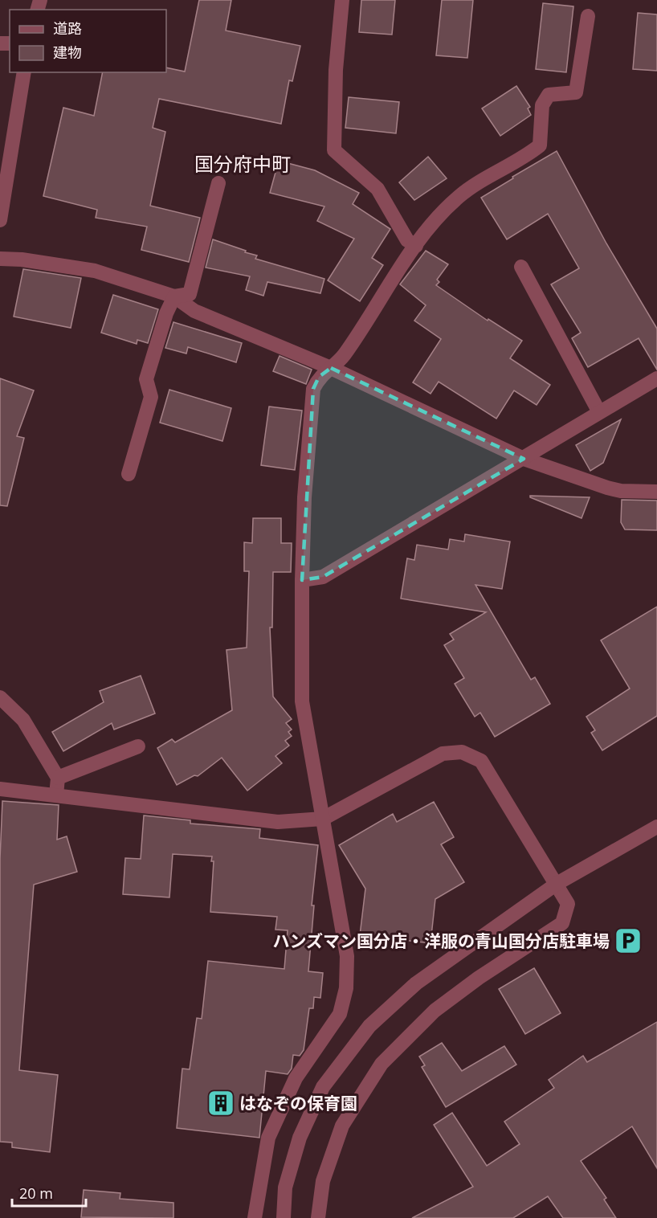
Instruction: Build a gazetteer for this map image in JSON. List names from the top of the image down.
{
  "districts": ["国分府中町"],
  "places": {
    "parking": ["ハンズマン国分店・洋服の青山国分店駐車場"],
    "building": ["はなぞの保育園"]
  },
  "legend": ["道路", "建物"],
  "scale_bar": "20 m"
}
